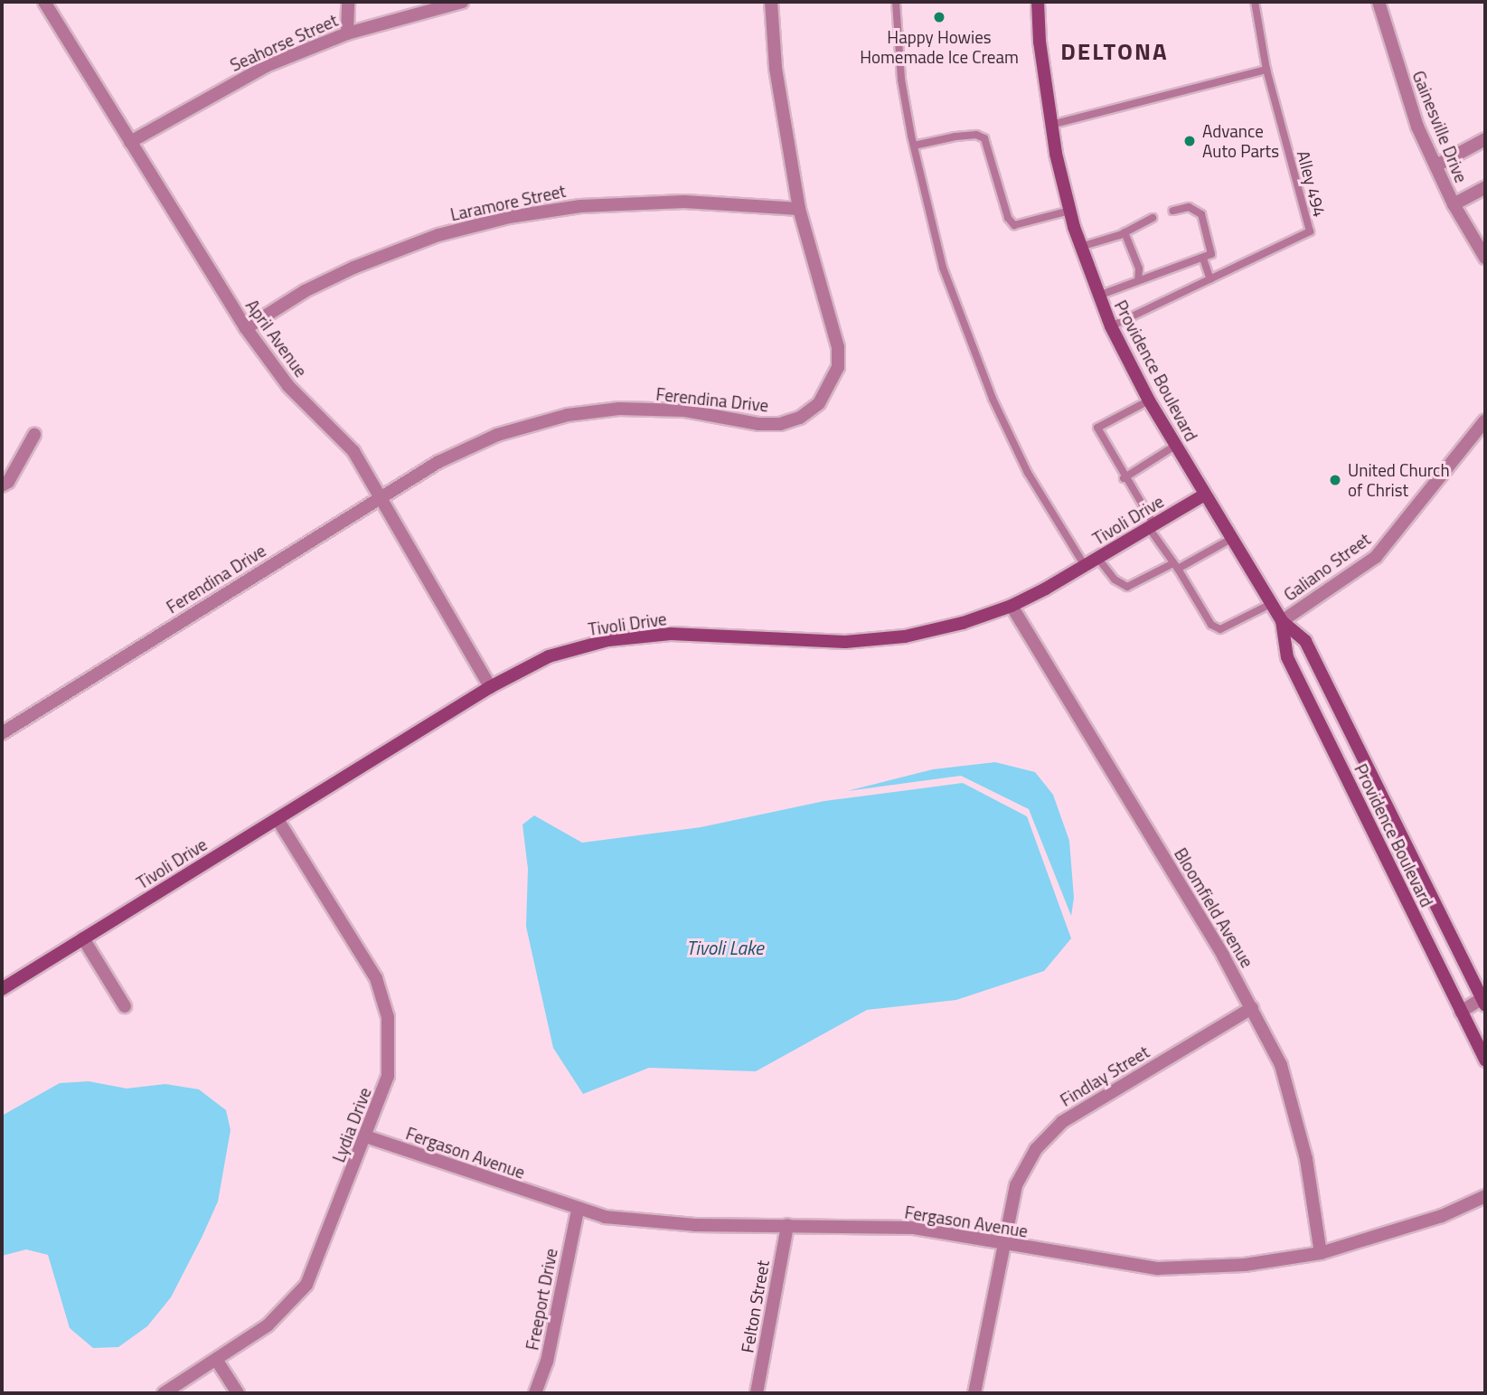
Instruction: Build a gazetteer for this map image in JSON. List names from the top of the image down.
{
  "streets": {
    "main road": ["Providence Boulevard", "Tivoli Drive"],
    "street": [
      "Seahorse Street",
      "Gainesville Drive",
      "Laramore Street",
      "April Avenue",
      "Ferendina Drive",
      "Galiano Street",
      "Bloomfield Avenue",
      "Findlay Street",
      "Lydia Drive",
      "Fergason Avenue",
      "Freeport Drive",
      "Felton Street"
    ],
    "lane": ["Alley 494"]
  },
  "crossings": [
    ["Seahorse Street", "April Avenue"],
    ["Alley 494", "Providence Boulevard"],
    ["Laramore Street", "April Avenue"],
    ["Laramore Street", "Ferendina Drive"],
    ["April Avenue", "Ferendina Drive"],
    ["April Avenue", "Tivoli Drive"],
    ["Providence Boulevard", "Tivoli Drive"],
    ["Providence Boulevard", "Galiano Street"],
    ["Tivoli Drive", "Bloomfield Avenue"],
    ["Tivoli Drive", "Lydia Drive"],
    ["Bloomfield Avenue", "Findlay Street"],
    ["Bloomfield Avenue", "Fergason Avenue"],
    ["Findlay Street", "Fergason Avenue"],
    ["Lydia Drive", "Fergason Avenue"],
    ["Fergason Avenue", "Freeport Drive"],
    ["Fergason Avenue", "Felton Street"]
  ],
  "districts": ["DELTONA"],
  "water": ["Tivoli Lake"],
  "places": ["Happy Howies Homemade Ice Cream", "Advance Auto Parts", "United Church of Christ"]
}
